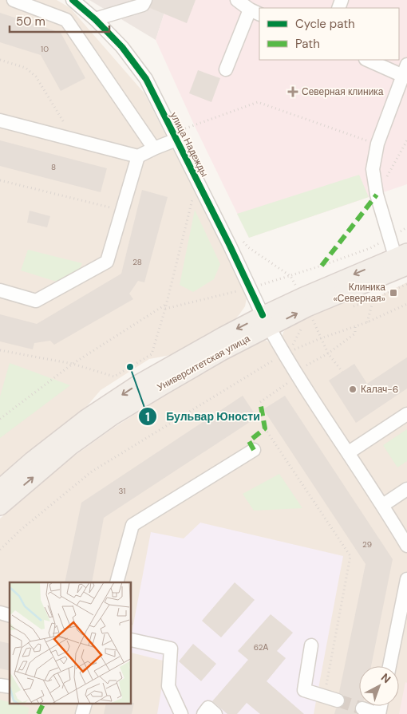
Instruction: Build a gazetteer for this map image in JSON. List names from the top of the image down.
{
  "streets": {
    "main road": ["Университетская улица"],
    "street": ["улица Надежды"]
  },
  "crossings": [
    ["улица Надежды", "Университетская улица"]
  ],
  "places": {
    "health": ["Северная клиника"],
    "transit": ["Клиника «Северная»"],
    "other": ["Бульвар Юности", "Калач-6"]
  },
  "house_numbers": [
    "10",
    "8",
    "28",
    "31",
    "29",
    "62А"
  ],
  "legend": ["Cycle path", "Path"],
  "scale_bar": "50 m",
  "north": "top right"
}
